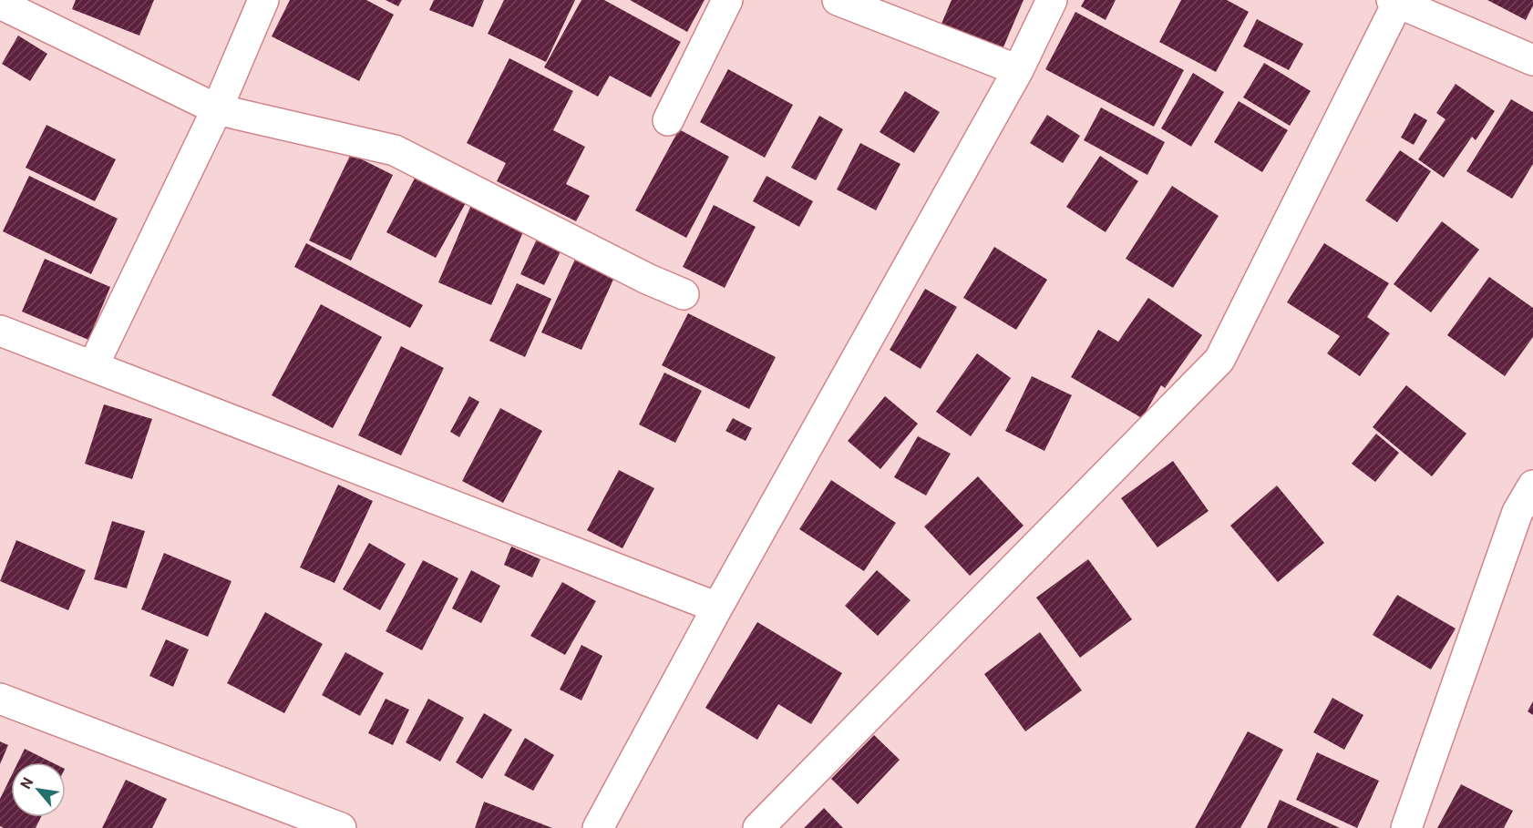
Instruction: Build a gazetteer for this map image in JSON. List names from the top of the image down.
{
  "north": "top left"
}
